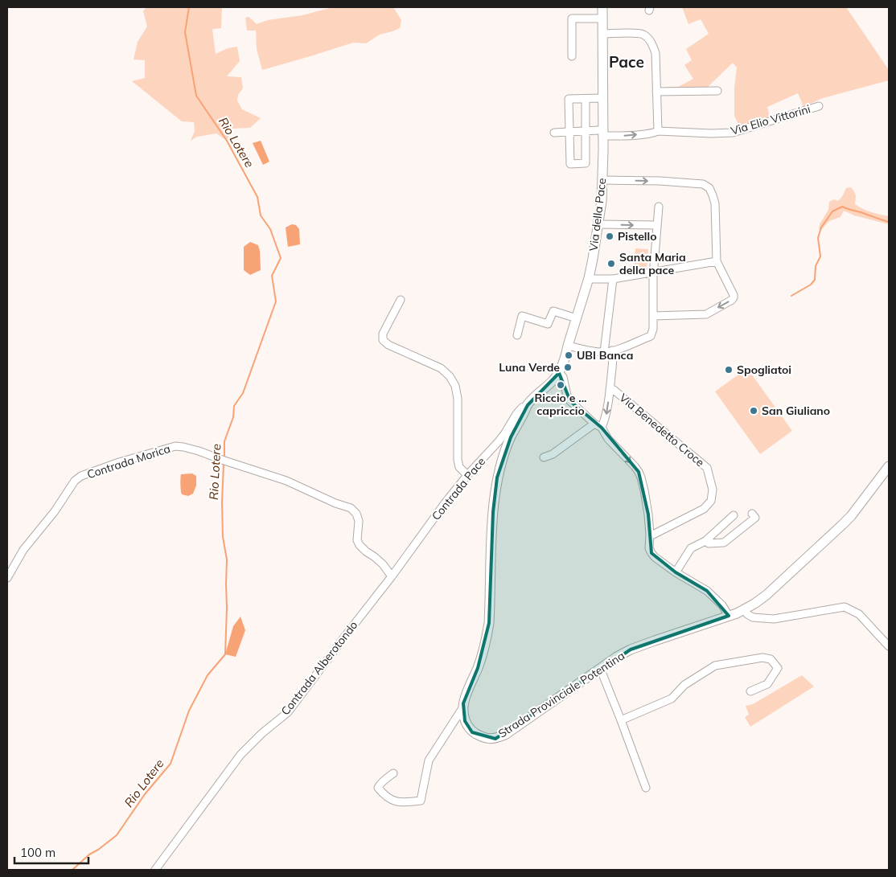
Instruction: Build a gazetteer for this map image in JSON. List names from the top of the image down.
{
  "streets": {
    "main road": ["Via della Pace", "Strada Provinciale Potentina"],
    "street": [
      "Via Elio Vittorini",
      "Via Benedetto Croce",
      "Contrada Morica",
      "Contrada Pace",
      "Contrada Alberotondo"
    ]
  },
  "crossings": [
    ["Via Elio Vittorini", "Via della Pace"],
    ["Via della Pace", "Contrada Pace"],
    ["Contrada Morica", "Contrada Pace"],
    ["Contrada Morica", "Contrada Alberotondo"],
    ["Contrada Pace", "Contrada Alberotondo"]
  ],
  "districts": ["Pace"],
  "water": ["Rio Lotere"],
  "places": [
    "Pistello",
    "Santa Maria della pace",
    "UBI Banca",
    "Luna Verde",
    "Spogliatoi",
    "Riccio e ... capriccio",
    "San Giuliano"
  ],
  "scale_bar": "100 m"
}
